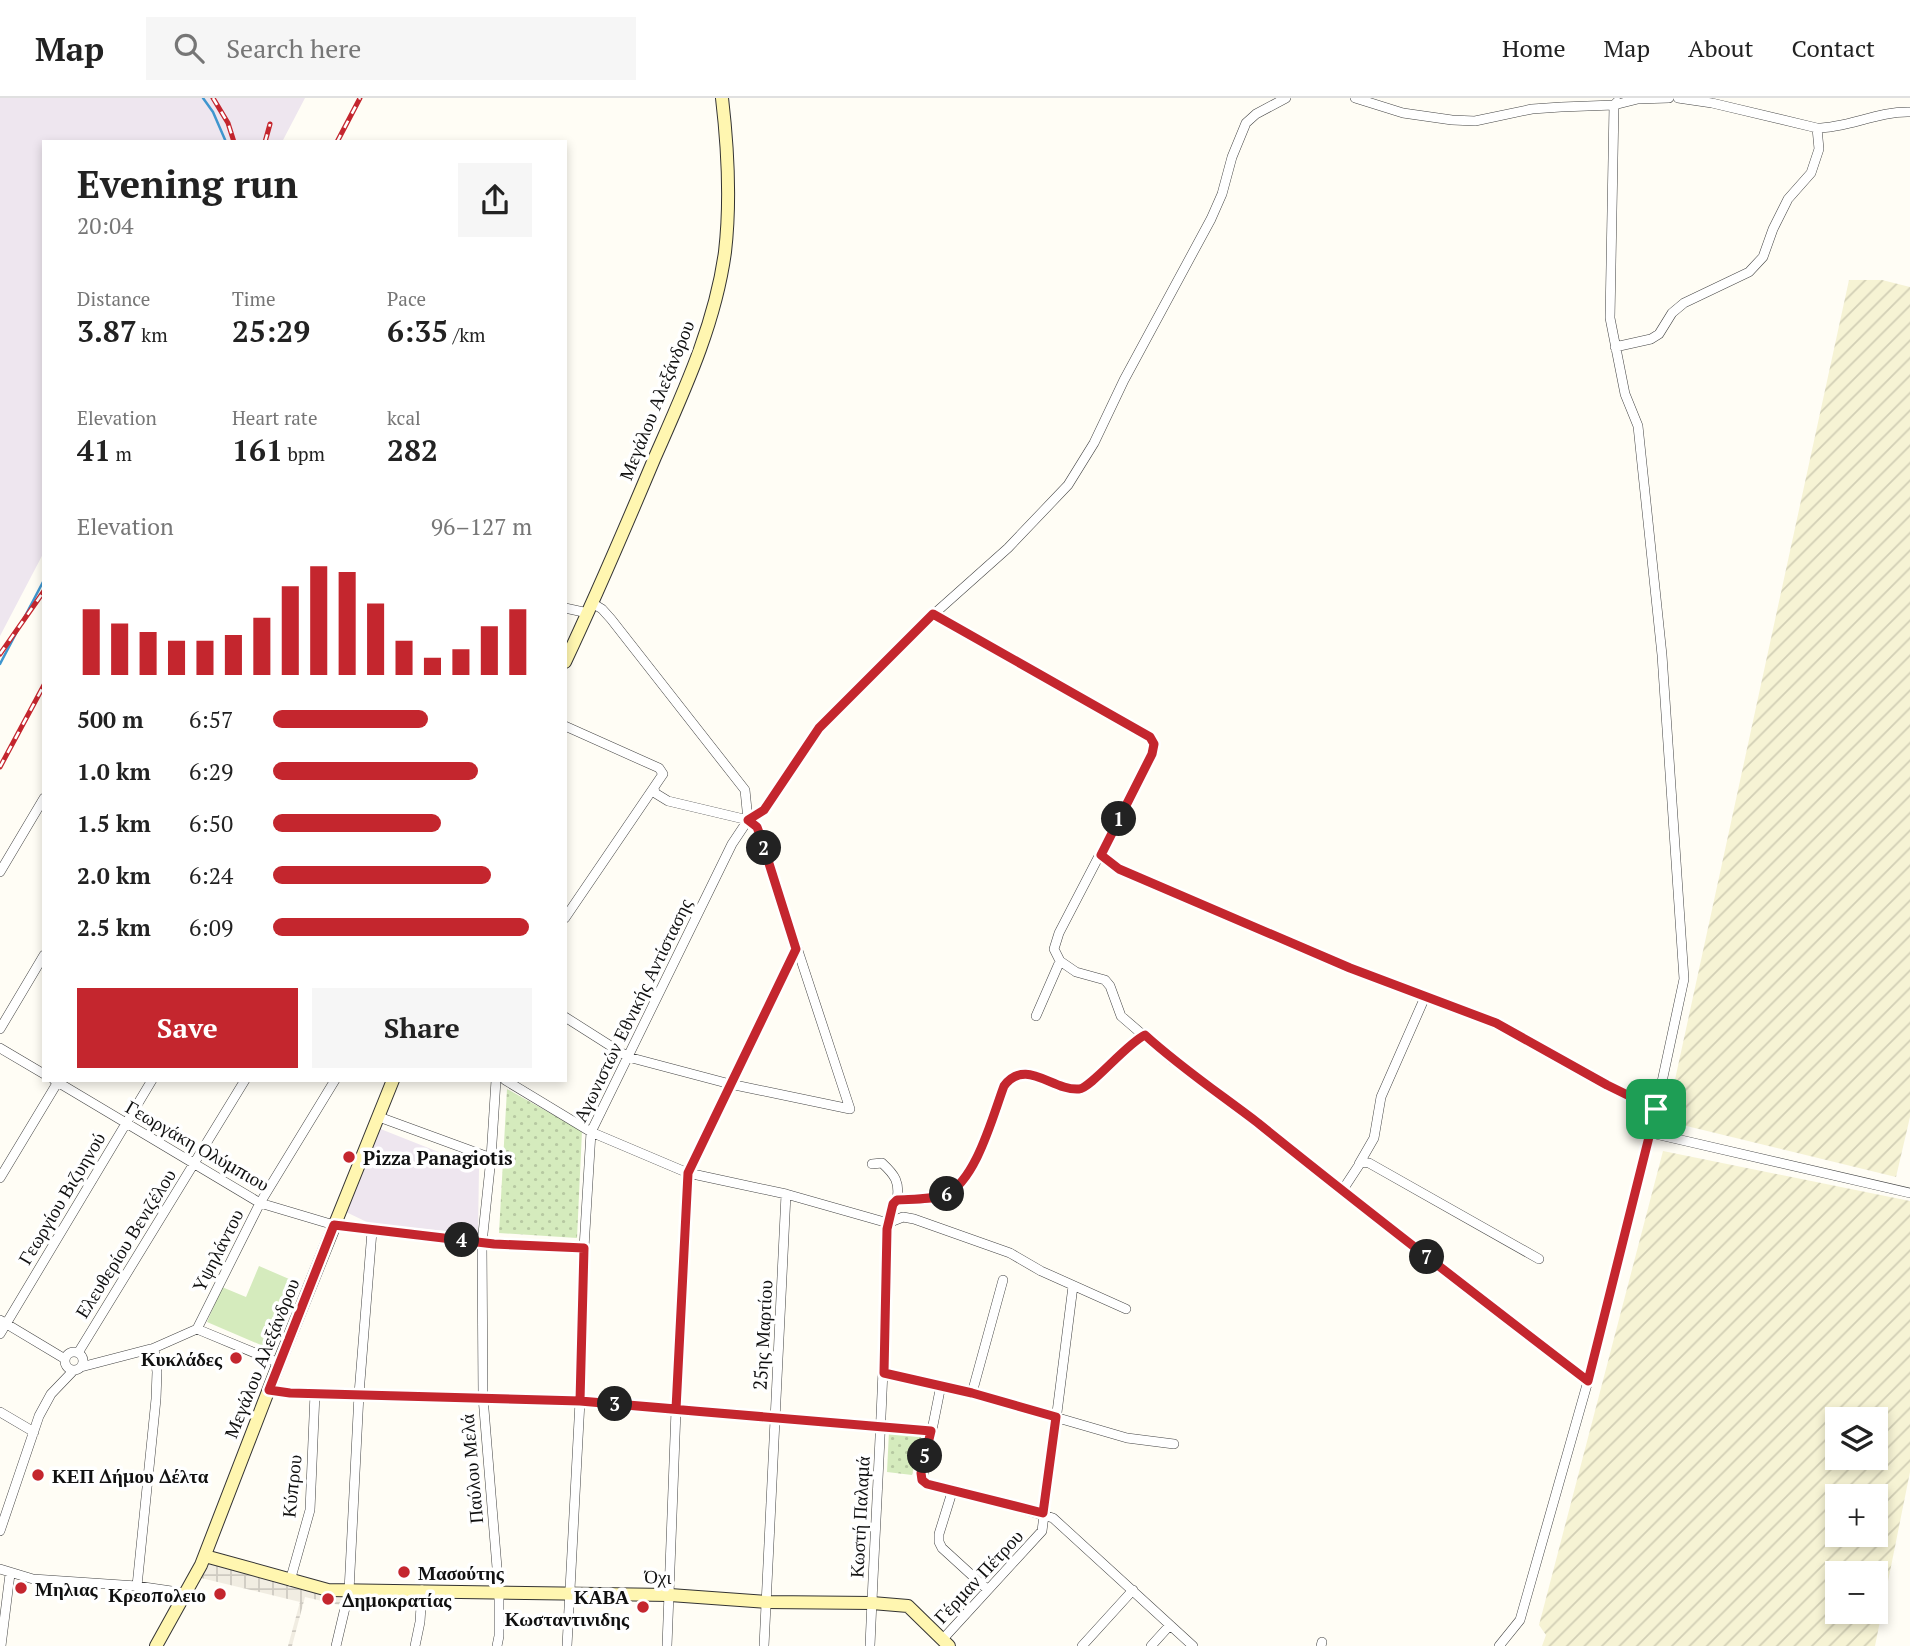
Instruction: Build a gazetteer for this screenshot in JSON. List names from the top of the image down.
{
  "streets": {
    "street": [
      "Μεγάλου Αλεξάνδρου",
      "Αγωνιστών Εθνικής Αντίστασης",
      "Γεωργάκη Ολύμπιου",
      "Γεωργίου Βιζυηνού",
      "Ελευθερίου Βενιζέλου",
      "Υψηλάντου",
      "25ης Μαρτίου",
      "Παύλου Μελά",
      "Κύπρου",
      "Κωστή Παλαμά",
      "Όχι",
      "Γέρμαν Πέτρου"
    ]
  },
  "crossings": [
    ["Μεγάλου Αλεξάνδρου", "Γεωργάκη Ολύμπιου"],
    ["Αγωνιστών Εθνικής Αντίστασης", "Γεωργάκη Ολύμπιου"],
    ["Αγωνιστών Εθνικής Αντίστασης", "Όχι"],
    ["Γεωργάκη Ολύμπιου", "Γεωργίου Βιζυηνού"],
    ["Γεωργάκη Ολύμπιου", "Ελευθερίου Βενιζέλου"],
    ["Γεωργάκη Ολύμπιου", "Υψηλάντου"],
    ["Γεωργάκη Ολύμπιου", "Παύλου Μελά"],
    ["25ης Μαρτίου", "Όχι"],
    ["Παύλου Μελά", "Όχι"],
    ["Κωστή Παλαμά", "Όχι"],
    ["Όχι", "Γέρμαν Πέτρου"]
  ],
  "places": [
    "Pizza Panagiotis",
    "Κυκλάδες",
    "ΚΕΠ Δήμου Δέλτα",
    "Μασούτης",
    "Μηλιας",
    "Κρεοπολειο",
    "Δημοκρατίας",
    "ΚΑΒΑ Κωσταντινιδης"
  ],
  "page": {
    "header": "Map",
    "search": "Search here",
    "nav": [
      "Home",
      "Map",
      "About",
      "Contact"
    ],
    "heading": ["Evening run", "20:04"],
    "stats": [
      ["Distance", "3.87 km"],
      ["Time", "25:29"],
      ["Pace", "6:35 /km"],
      ["Elevation", "41 m"],
      ["Heart rate", "161 bpm"],
      ["kcal", "282"]
    ],
    "chart": ["Elevation", "96–127 m"],
    "list": [
      {
        "name": "500 m",
        "note": "6:57"
      },
      {
        "name": "1.0 km",
        "note": "6:29"
      },
      {
        "name": "1.5 km",
        "note": "6:50"
      },
      {
        "name": "2.0 km",
        "note": "6:24"
      },
      {
        "name": "2.5 km",
        "note": "6:09"
      }
    ],
    "pins": [
      "1",
      "2",
      "6",
      "4",
      "7",
      "3",
      "5"
    ],
    "buttons": ["Save", "Share"],
    "map_buttons": ["+", "−"]
  }
}
